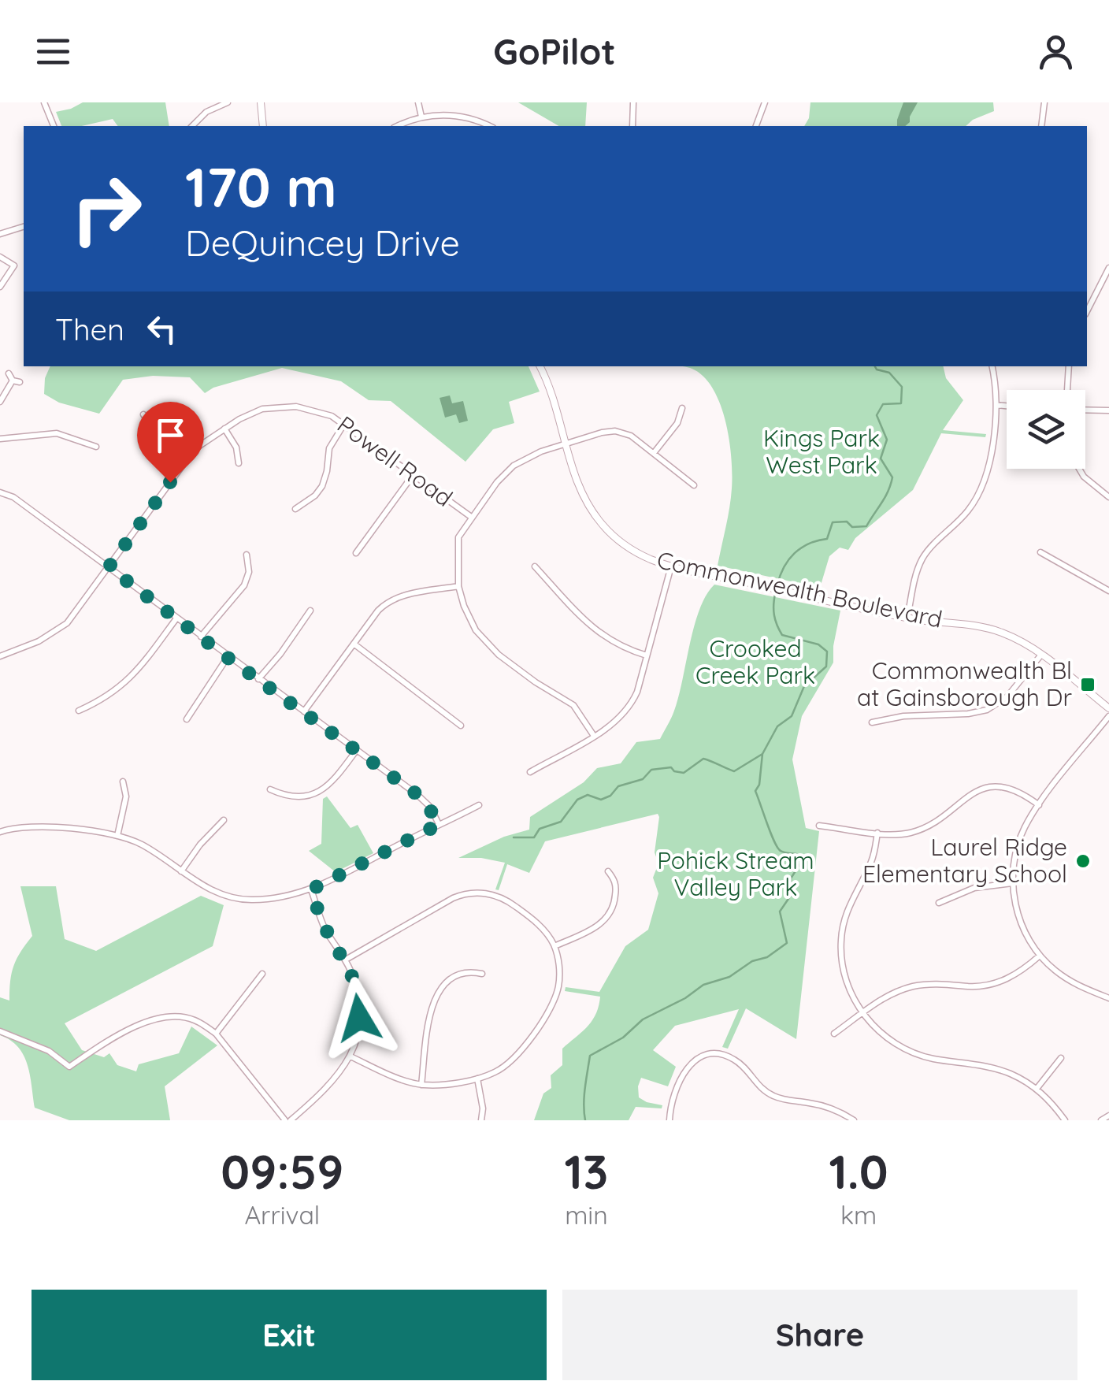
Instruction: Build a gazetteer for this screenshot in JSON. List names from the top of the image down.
{
  "streets": {
    "street": ["Powell Road", "Commonwealth Boulevard"]
  },
  "parks": ["Kings Park West Park", "Crooked Creek Park", "Pohick Stream Valley Park"],
  "places": {
    "transit": ["Commonwealth Bl at Gainsborough Dr"],
    "other": ["Laurel Ridge Elementary School"]
  },
  "page": {
    "header": "GoPilot",
    "turn": ["170 m", "DeQuincey Drive"],
    "then": "Then",
    "eta": [
      "09:59",
      "Arrival",
      "13",
      "min",
      "1.0",
      "km"
    ],
    "buttons": ["Exit", "Share"]
  }
}
